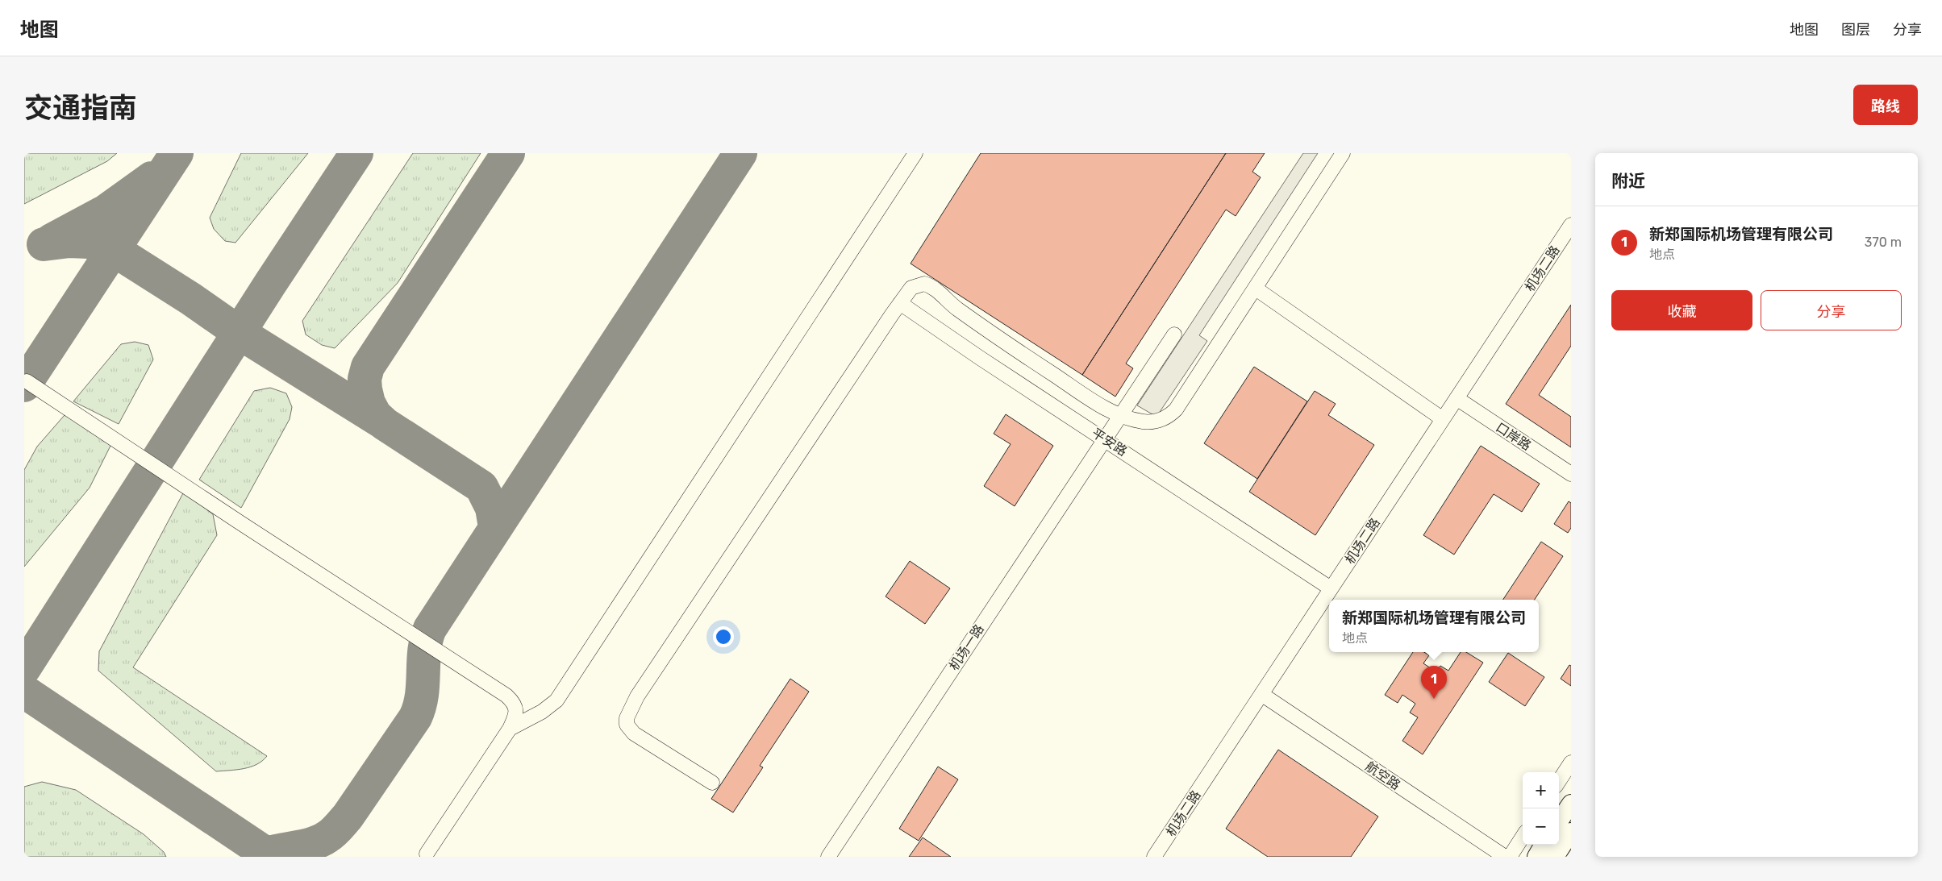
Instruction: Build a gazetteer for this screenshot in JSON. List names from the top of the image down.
{
  "streets": {
    "street": [
      "机场二路",
      "口岸路",
      "平安路",
      "机场一路",
      "航空路"
    ]
  },
  "crossings": [
    ["机场二路", "口岸路"],
    ["机场二路", "平安路"],
    ["机场二路", "航空路"],
    ["平安路", "机场一路"]
  ],
  "page": {
    "header": "地图",
    "nav": ["地图", "图层", "分享"],
    "title": "交通指南",
    "buttons": [
      "路线",
      ["收藏", "分享"]
    ],
    "heading": "附近",
    "list": [
      {
        "mark": "1",
        "name": "新郑国际机场管理有限公司",
        "note": "地点",
        "value": "370 m"
      }
    ],
    "popup": ["新郑国际机场管理有限公司", "地点"],
    "pins": "1",
    "map_buttons": ["+", "−"]
  }
}
